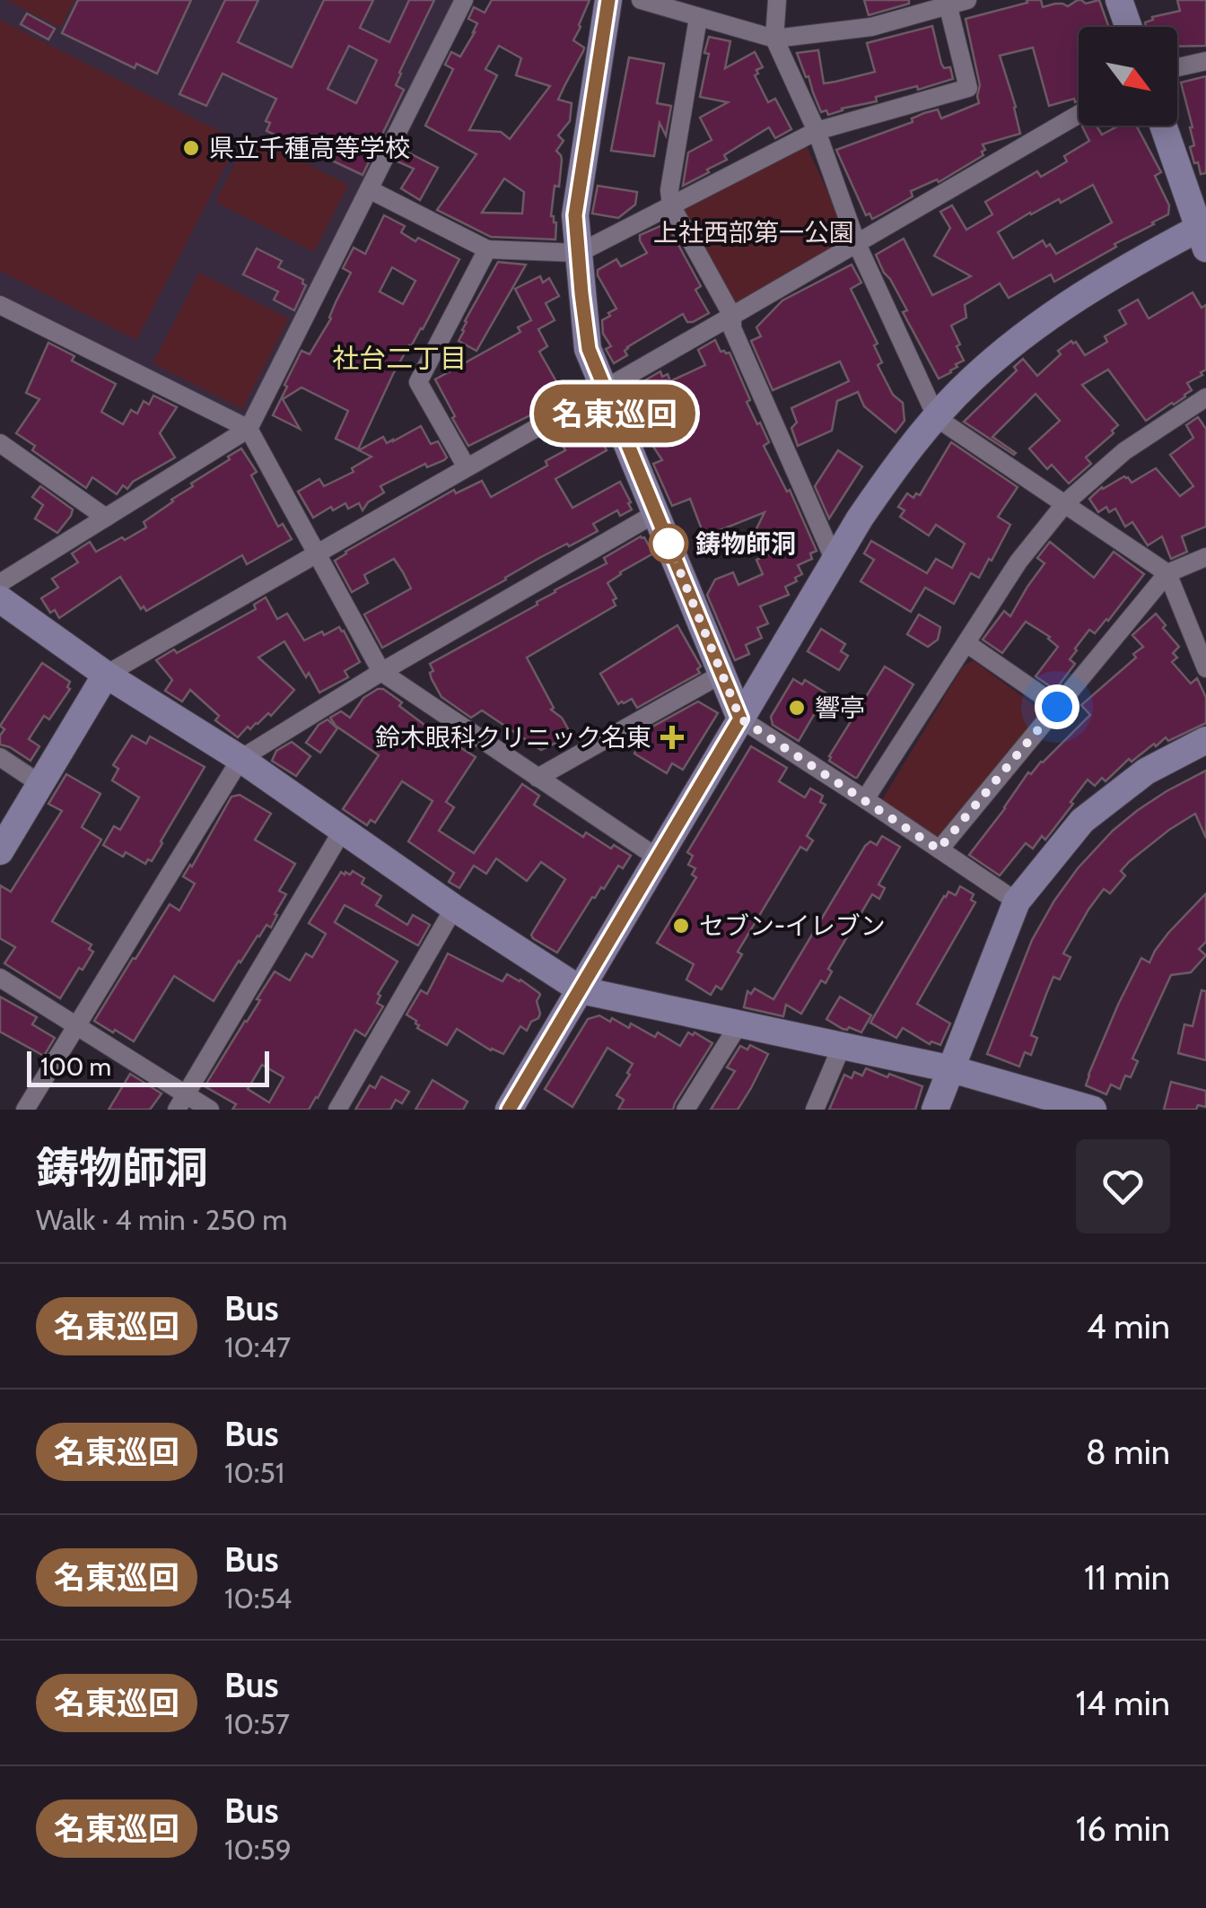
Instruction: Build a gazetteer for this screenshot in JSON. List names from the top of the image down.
{
  "districts": ["社台二丁目"],
  "parks": ["上社西部第一公園"],
  "places": {
    "other": [
      "県立千種高等学校",
      "鋳物師洞",
      "響亭",
      "セブン-イレブン"
    ],
    "health": ["鈴木眼科クリニック名東"]
  },
  "lines": ["bus line 名東巡回"],
  "scale_bar": "100 m",
  "north": "bottom right",
  "page": {
    "on_map": "名東巡回",
    "scale": "100 m",
    "heading": ["鋳物師洞", "Walk · 4 min · 250 m"],
    "list": [
      {
        "mark": "名東巡回",
        "name": "Bus",
        "note": "10:47",
        "value": "4 min"
      },
      {
        "mark": "名東巡回",
        "name": "Bus",
        "note": "10:51",
        "value": "8 min"
      },
      {
        "mark": "名東巡回",
        "name": "Bus",
        "note": "10:54",
        "value": "11 min"
      },
      {
        "mark": "名東巡回",
        "name": "Bus",
        "note": "10:57",
        "value": "14 min"
      },
      {
        "mark": "名東巡回",
        "name": "Bus",
        "note": "10:59",
        "value": "16 min"
      }
    ]
  }
}
